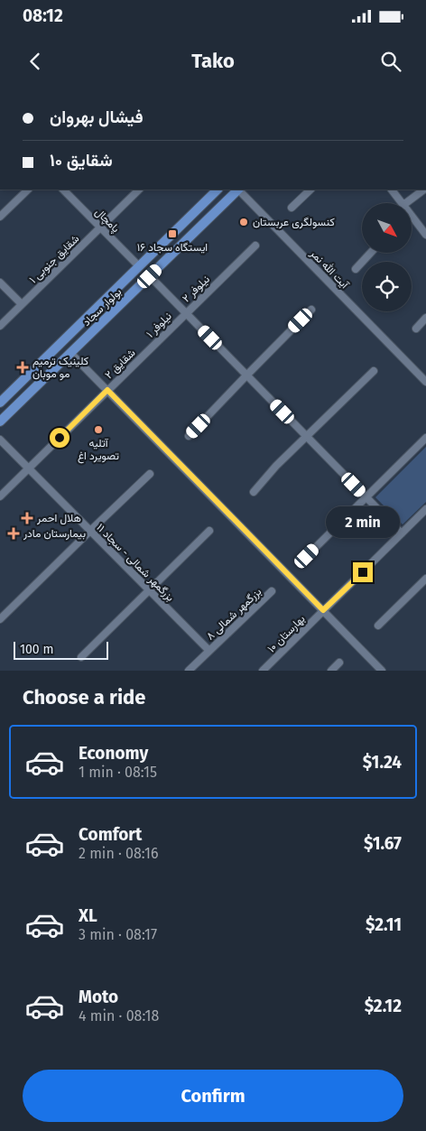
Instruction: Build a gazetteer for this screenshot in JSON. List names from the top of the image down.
{
  "streets": {
    "main road": ["بولوار سجاد"],
    "street": [
      "پامچال",
      "شقایق جنوبی ۱",
      "آیت الله نمر",
      "نیلوفر ۲",
      "نیلوفر ۱",
      "شقایق ۲",
      "بزرگمهر شمالی - سجاد ۱۱",
      "بزرگمهر شمالی ۸",
      "بهارستان ۱۰"
    ]
  },
  "crossings": [
    ["پامچال", "شقایق جنوبی ۱"],
    ["پامچال", "بولوار سجاد"],
    ["نیلوفر ۲", "نیلوفر ۱"],
    ["نیلوفر ۱", "شقایق ۲"],
    ["شقایق ۲", "بزرگمهر شمالی - سجاد ۱۱"],
    ["بزرگمهر شمالی - سجاد ۱۱", "بزرگمهر شمالی ۸"]
  ],
  "places": {
    "other": ["کنسولگری عربستان", "آتلیه تصویرد اغ"],
    "transit": ["ایستگاه سجاد ۱۶"],
    "health": ["کلینیک ترمیم مو موبان", "هلال احمر", "بیمارستان مادر"]
  },
  "scale_bar": "100 m",
  "north": "bottom right",
  "page": {
    "status": "08:12",
    "header": "Tako",
    "banner": ["فیشال بهروان", "شقایق ۱۰"],
    "bubble": "2 min",
    "scale": "100 m",
    "heading": "Choose a ride",
    "list": [
      {
        "name": "Economy",
        "note": "1 min · 08:15",
        "value": "$1.24"
      },
      {
        "name": "Comfort",
        "note": "2 min · 08:16",
        "value": "$1.67"
      },
      {
        "name": "XL",
        "note": "3 min · 08:17",
        "value": "$2.11"
      },
      {
        "name": "Moto",
        "note": "4 min · 08:18",
        "value": "$2.12"
      }
    ],
    "buttons": "Confirm"
  }
}
